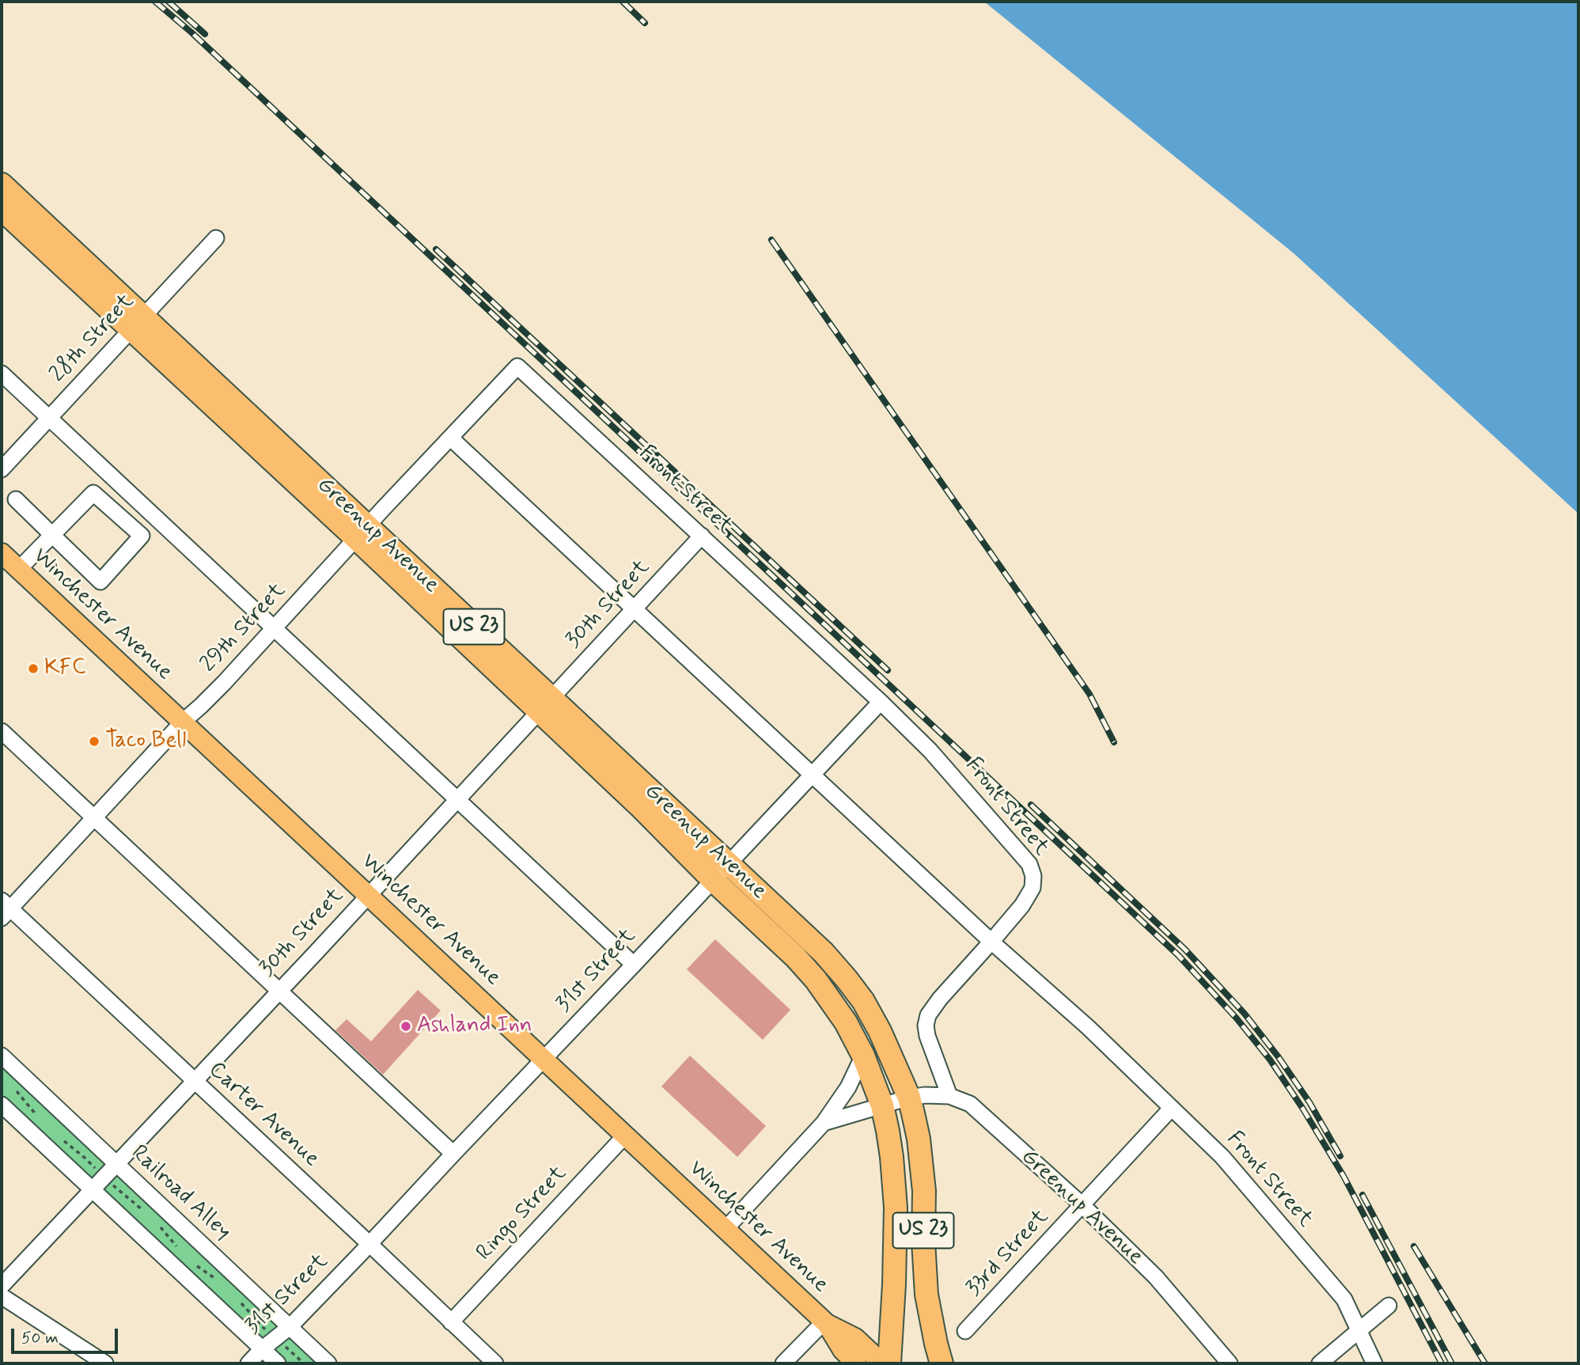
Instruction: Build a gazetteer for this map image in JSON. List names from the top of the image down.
{
  "streets": {
    "highway": ["Greenup Avenue", "US 23"],
    "main road": ["Winchester Avenue"],
    "street": [
      "28th Street",
      "Front Street",
      "30th Street",
      "29th Street",
      "31st Street",
      "Carter Avenue",
      "Railroad Alley",
      "Ringo Street",
      "33rd Street"
    ]
  },
  "crossings": [
    ["28th Street", "Greenup Avenue"],
    ["Front Street", "30th Street"],
    ["Front Street", "29th Street"],
    ["Front Street", "31st Street"],
    ["Front Street", "33rd Street"],
    ["Greenup Avenue", "30th Street"],
    ["Greenup Avenue", "US 23"],
    ["Greenup Avenue", "29th Street"],
    ["Greenup Avenue", "31st Street"],
    ["Greenup Avenue", "33rd Street"],
    ["30th Street", "Winchester Avenue"],
    ["30th Street", "Carter Avenue"],
    ["30th Street", "Railroad Alley"],
    ["Winchester Avenue", "29th Street"],
    ["Winchester Avenue", "31st Street"],
    ["Winchester Avenue", "Ringo Street"],
    ["29th Street", "Carter Avenue"],
    ["31st Street", "Carter Avenue"],
    ["31st Street", "Railroad Alley"],
    ["Carter Avenue", "Ringo Street"]
  ],
  "places": ["KFC", "Taco Bell", "Ashland Inn"],
  "scale_bar": "50 m"
}
